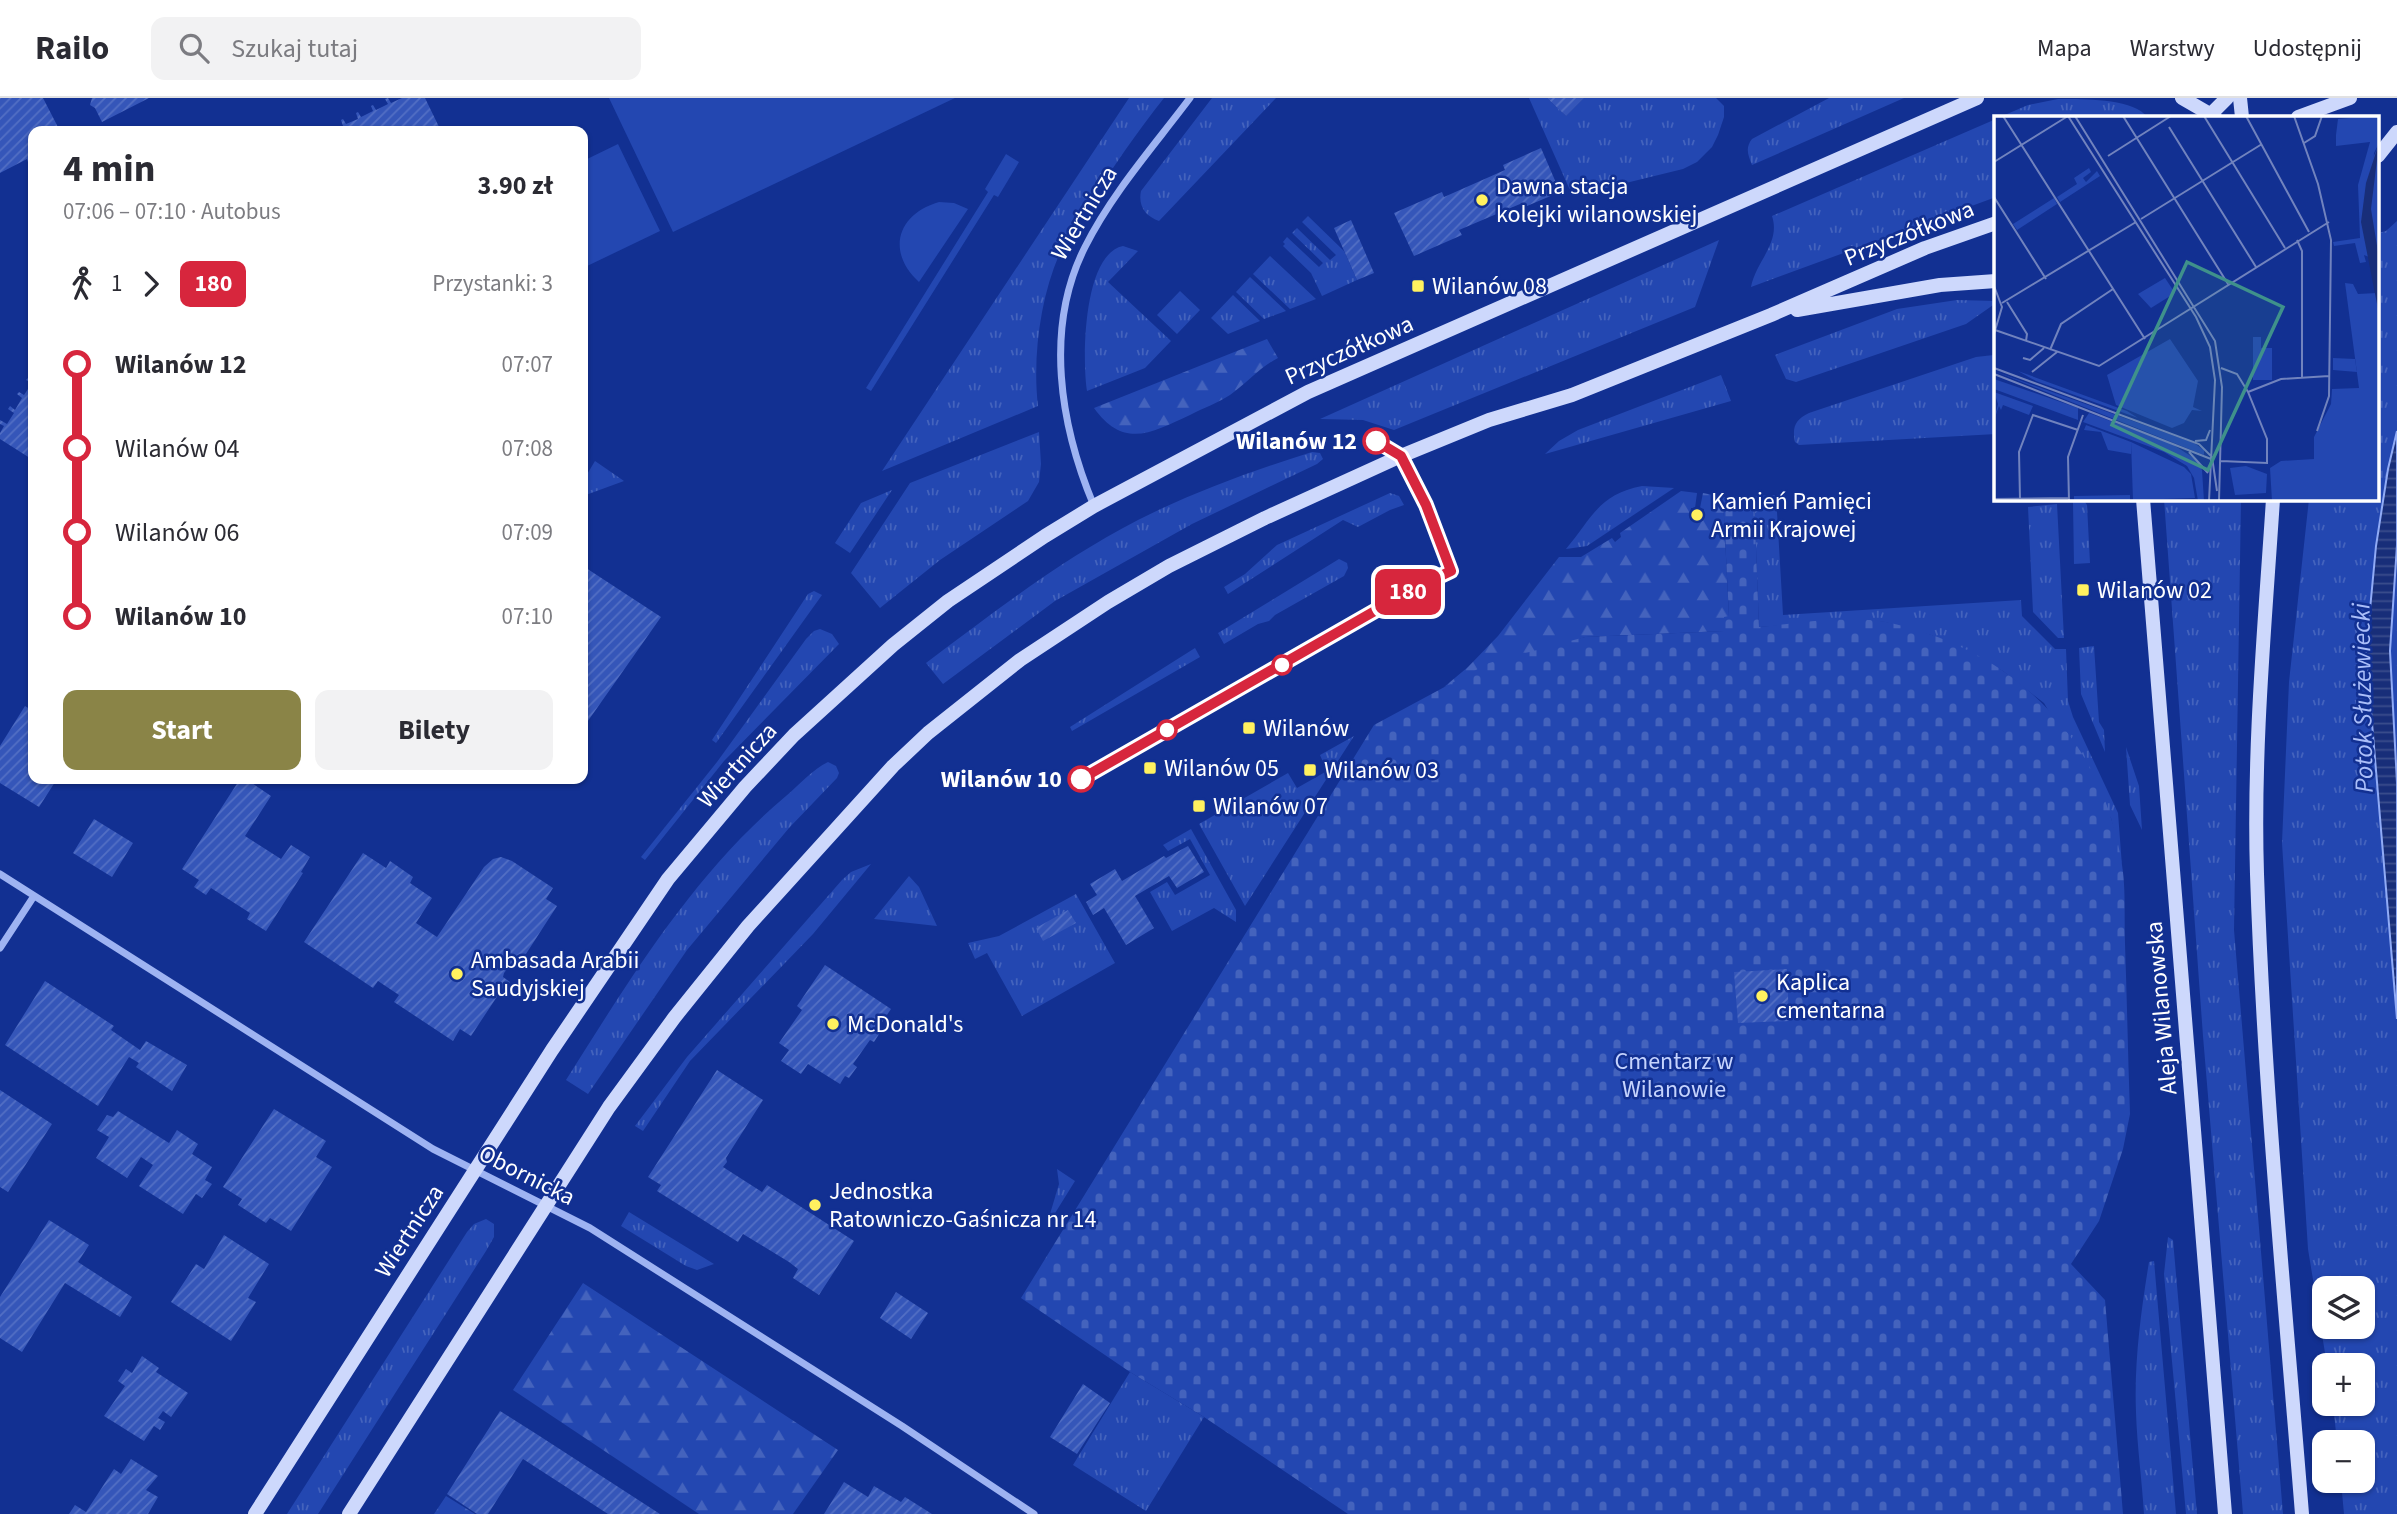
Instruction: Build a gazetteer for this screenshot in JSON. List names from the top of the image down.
{
  "streets": {
    "main road": ["Wiertnicza", "Przyczółkowa", "Aleja Wilanowska"],
    "street": ["Obornicka"]
  },
  "crossings": [
    ["Wiertnicza", "Przyczółkowa"],
    ["Wiertnicza", "Obornicka"],
    ["Przyczółkowa", "Obornicka"]
  ],
  "water": ["Potok Służewiecki"],
  "parks": ["Cmentarz w Wilanowie"],
  "places": {
    "other": [
      "Dawna stacja kolejki wilanowskiej",
      "Wilanów 12",
      "Kamień Pamięci Armii Krajowej",
      "Wilanów 10",
      "Ambasada Arabii Saudyjskiej",
      "Kaplica cmentarna",
      "McDonald's",
      "Jednostka Ratowniczo-Gaśnicza nr 14"
    ],
    "transit": [
      "Wilanów 08",
      "Wilanów 02",
      "Wilanów",
      "Wilanów 05",
      "Wilanów 03",
      "Wilanów 07"
    ]
  },
  "lines": ["bus line 180"],
  "page": {
    "header": "Railo",
    "search": "Szukaj tutaj",
    "nav": ["Mapa", "Warstwy", "Udostępnij"],
    "on_map": "180",
    "heading": ["4 min", "07:06 – 07:10 · Autobus", "3.90 zł"],
    "legs": ["1", "180", "Przystanki: 3"],
    "list": [
      {
        "name": "Wilanów 12",
        "value": "07:07"
      },
      {
        "name": "Wilanów 04",
        "value": "07:08"
      },
      {
        "name": "Wilanów 06",
        "value": "07:09"
      },
      {
        "name": "Wilanów 10",
        "value": "07:10"
      }
    ],
    "buttons": ["Start", "Bilety"],
    "map_buttons": ["+", "−"]
  }
}
